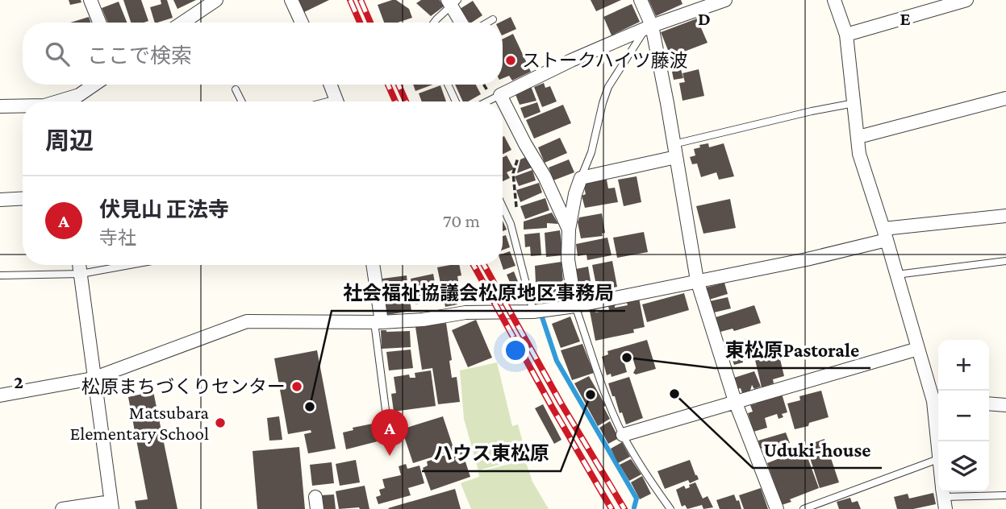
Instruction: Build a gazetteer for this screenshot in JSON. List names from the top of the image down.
{
  "places": [
    "ストークハイツ藤波",
    "東松原Pastorale",
    "松原まちづくりセンター",
    "Uduki-house",
    "ハウス東松原",
    "社会福祉協議会松原地区事務局",
    "Matsubara Elementary School"
  ],
  "page": {
    "search": "ここで検索",
    "heading": "周辺",
    "list": [
      {
        "mark": "A",
        "name": "伏見山 正法寺",
        "note": "寺社",
        "value": "70 m"
      }
    ],
    "map_buttons": ["+", "−"],
    "pins": "A"
  },
  "grid": {
    "columns": ["D", "E"],
    "rows": ["2"]
  }
}
